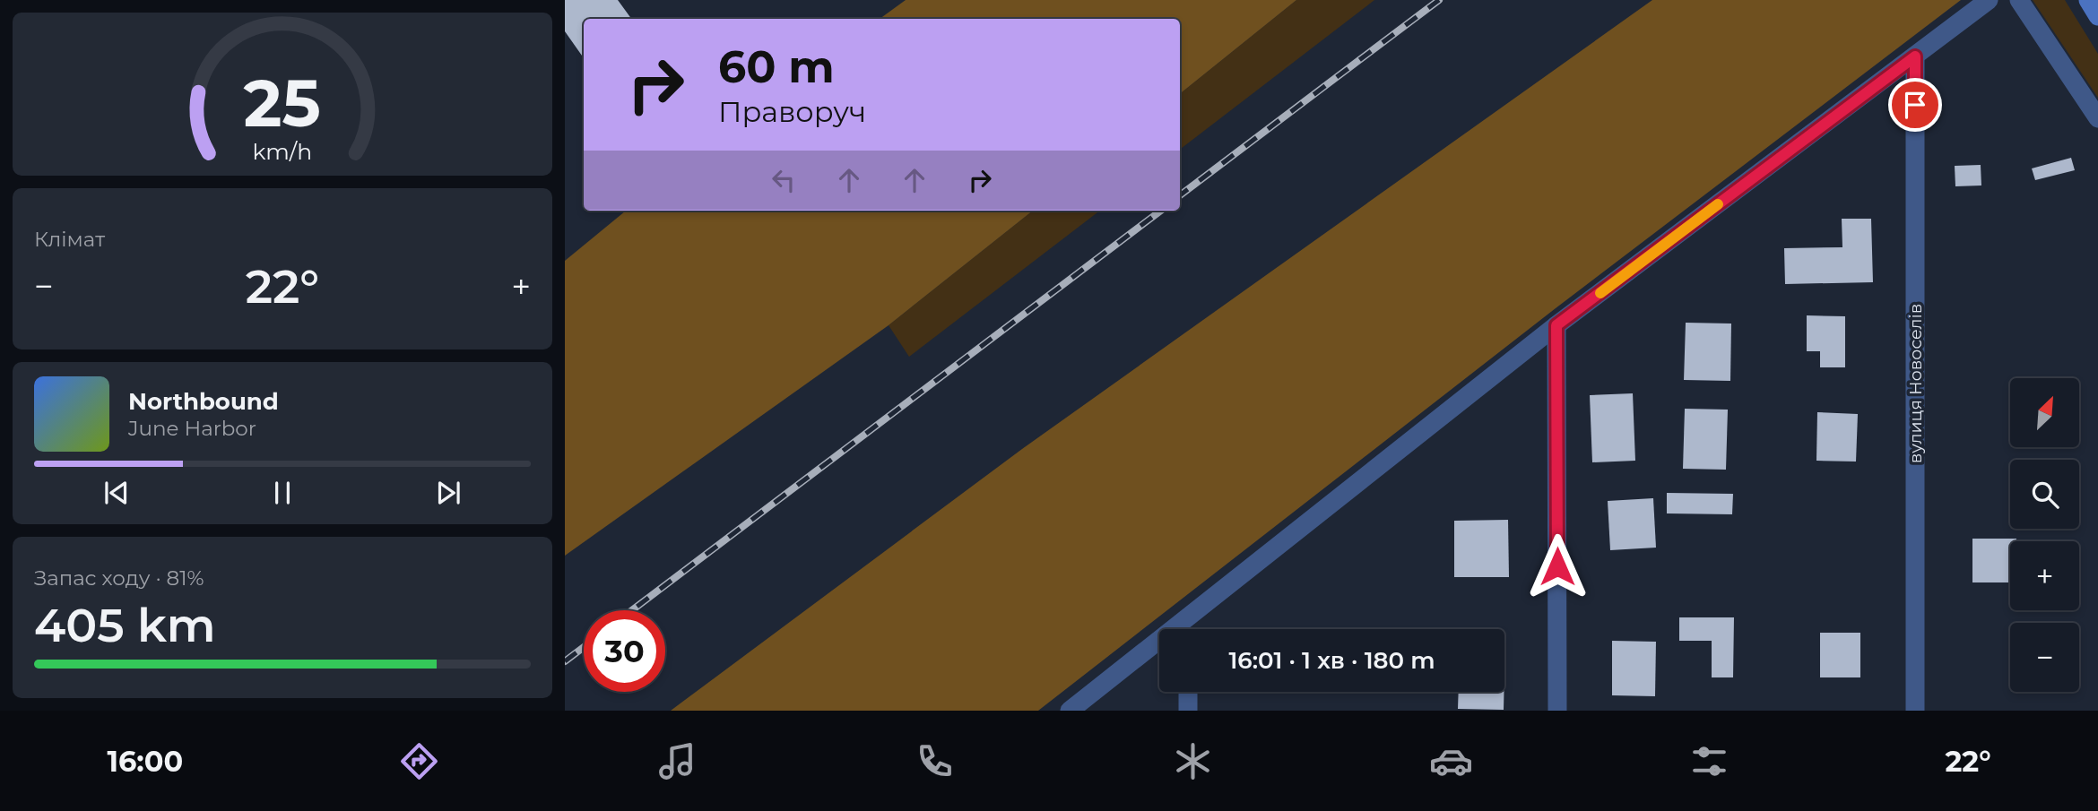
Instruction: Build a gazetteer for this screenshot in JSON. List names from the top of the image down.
{
  "streets": {
    "street": ["вулиця Новоселів"]
  },
  "north": "top right",
  "page": {
    "turn": ["60 m", "Праворуч"],
    "tile": [
      "Клімат",
      ["Запас ходу · 81%", "405 km"]
    ],
    "heat": ["−", "22°", "+"],
    "song": ["Northbound", "June Harbor"],
    "map_buttons": ["+", "−"],
    "limit": "30",
    "trip": "16:01 · 1 хв · 180 m",
    "tabs": ["16:00", "22°"],
    "gauge": ["25", "km/h"]
  }
}
